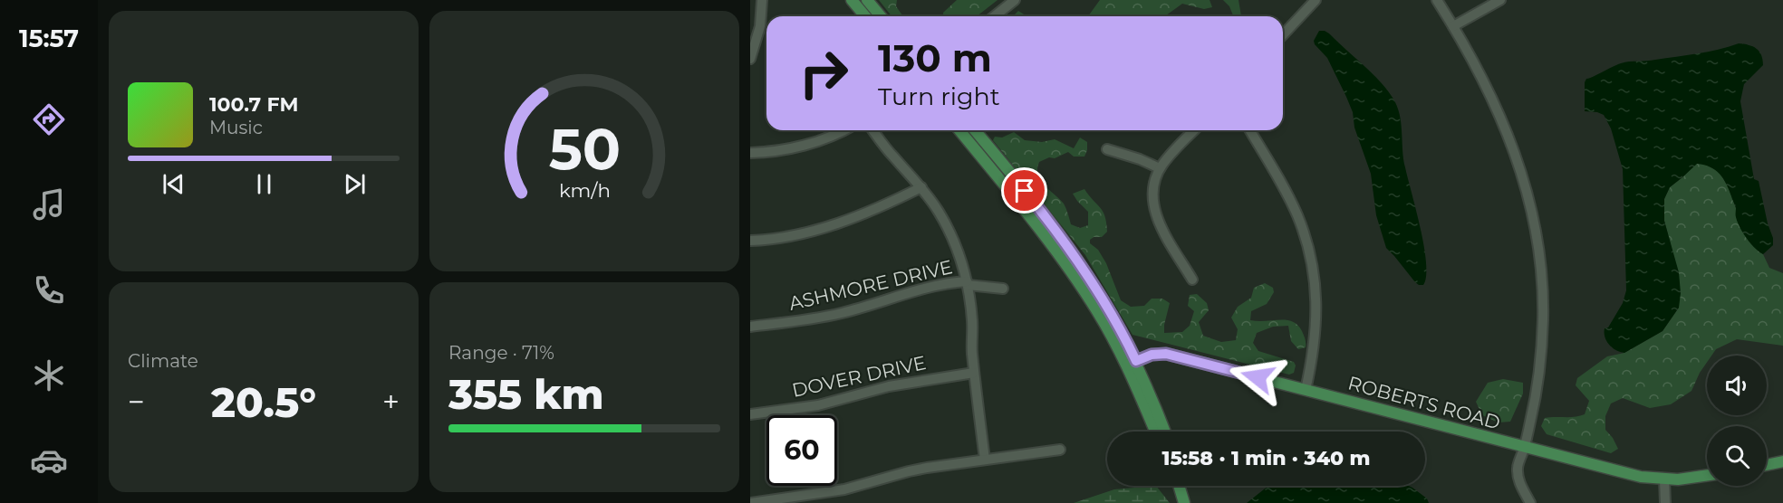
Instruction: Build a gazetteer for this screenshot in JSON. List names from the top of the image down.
{
  "streets": {
    "main road": ["ROBERTS ROAD"],
    "street": ["ASHMORE DRIVE", "DOVER DRIVE"]
  },
  "page": {
    "tabs": "15:57",
    "turn": ["130 m", "Turn right"],
    "song": ["100.7 FM", "Music"],
    "tile": [
      "Climate",
      ["Range · 71%", "355 km"]
    ],
    "heat": ["−", "20.5°", "+"],
    "limit": "60",
    "trip": "15:58 · 1 min · 340 m",
    "gauge": ["50", "km/h"]
  }
}
